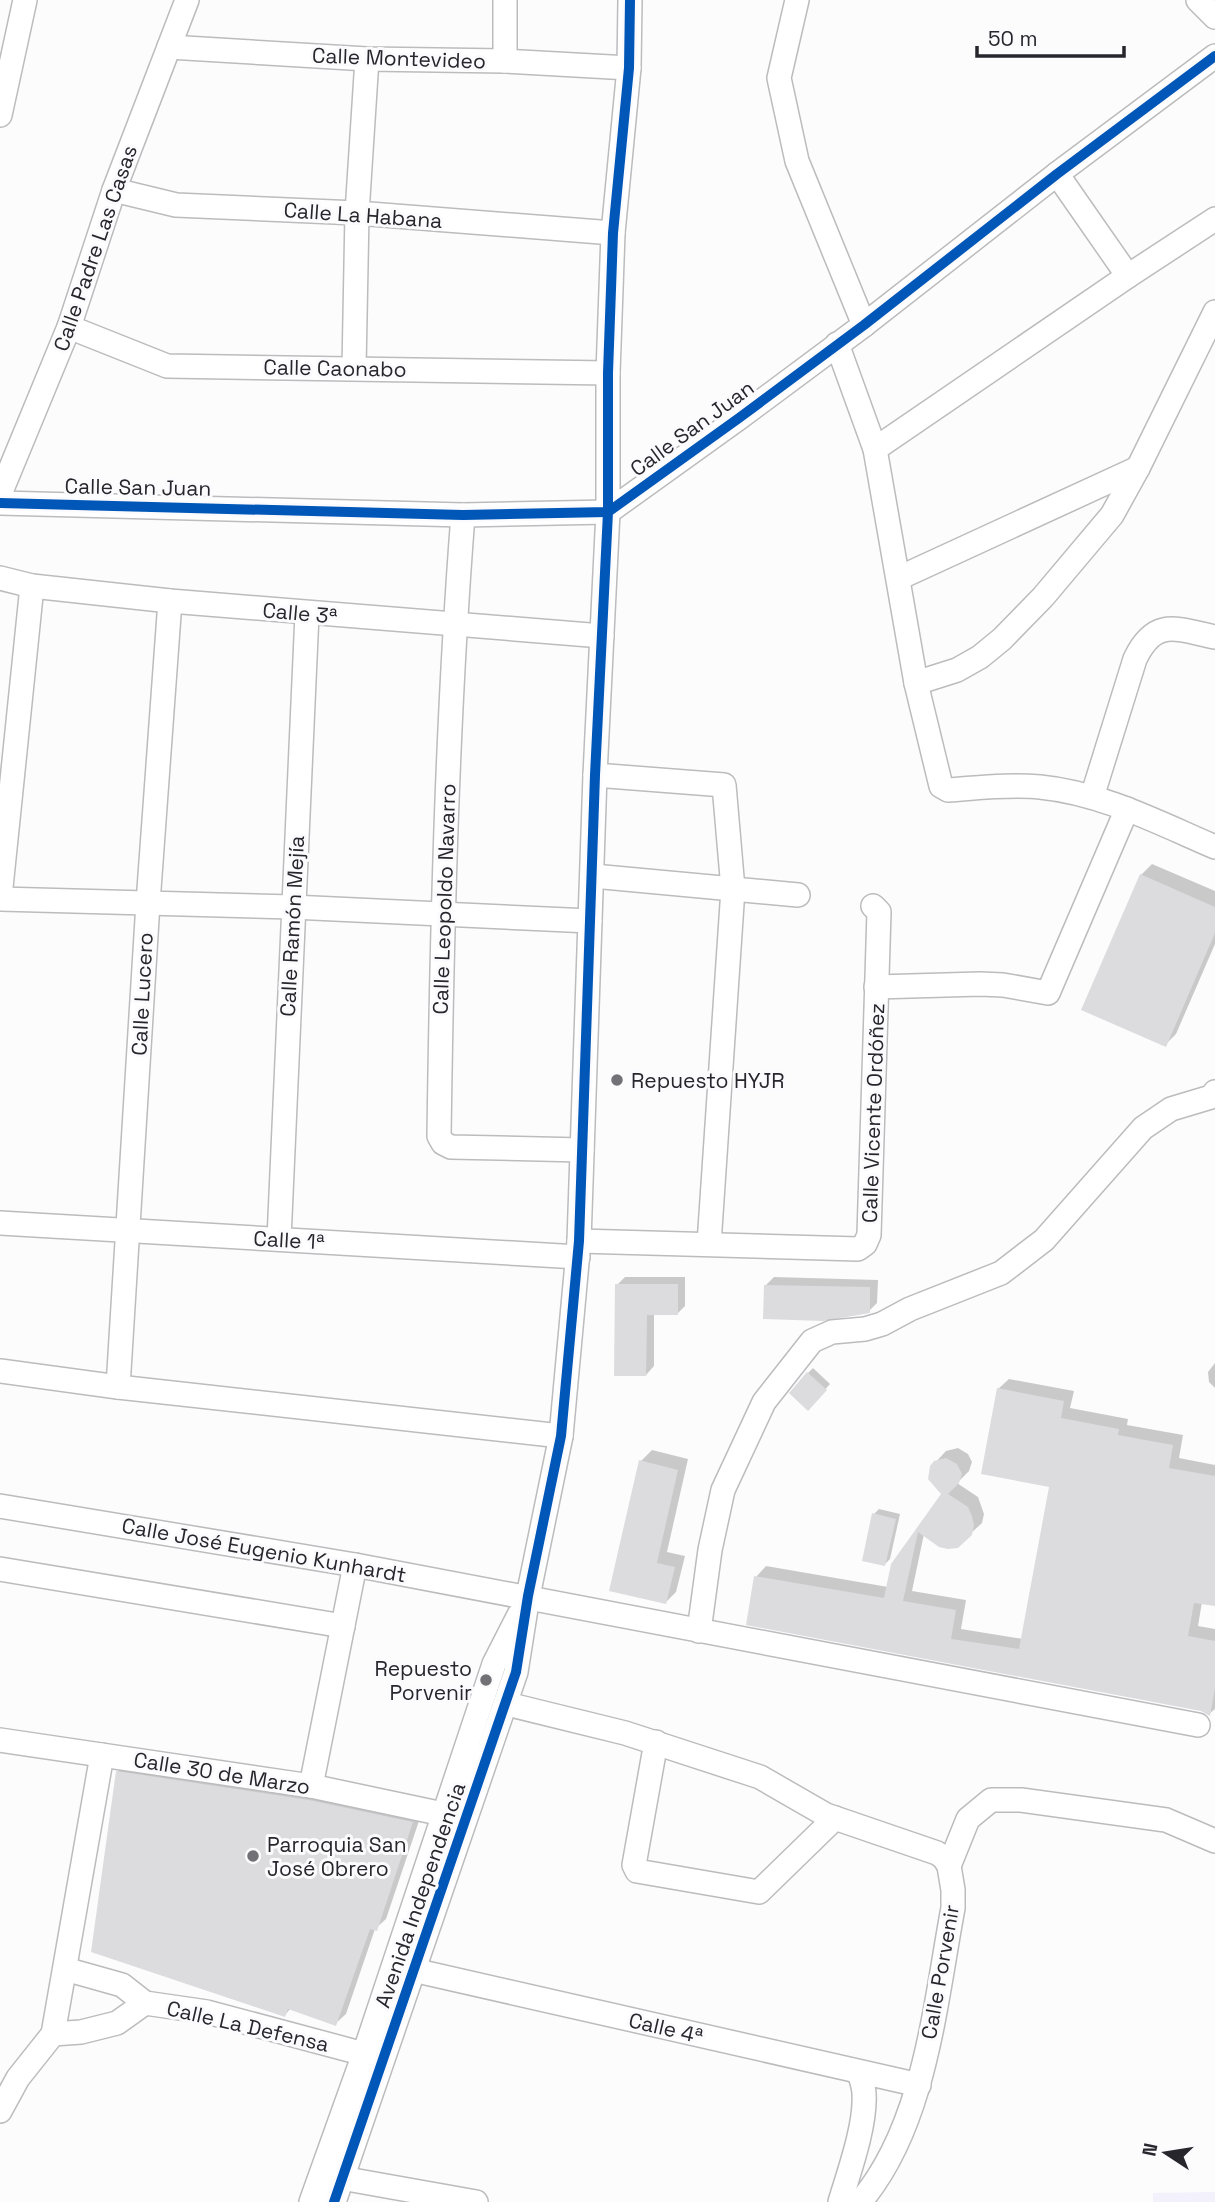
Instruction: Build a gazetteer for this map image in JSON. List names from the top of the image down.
{
  "streets": {
    "street": [
      "Calle Montevideo",
      "Calle La Habana",
      "Calle Padre Las Casas",
      "Calle Caonabo",
      "Calle San Juan",
      "Calle 3ª",
      "Calle Leopoldo Navarro",
      "Calle Ramón Mejía",
      "Calle Lucero",
      "Calle Vicente Ordóñez",
      "Calle 1ª",
      "Calle José Eugenio Kunhardt",
      "Calle 30 de Marzo",
      "Avenida Independencia",
      "Calle Porvenir",
      "Calle La Defensa",
      "Calle 4ª"
    ]
  },
  "crossings": [
    ["Calle Montevideo", "Calle Padre Las Casas"],
    ["Calle La Habana", "Calle Padre Las Casas"],
    ["Calle Padre Las Casas", "Calle Caonabo"],
    ["Calle San Juan", "Calle Leopoldo Navarro"],
    ["Calle 3ª", "Calle Leopoldo Navarro"],
    ["Calle 3ª", "Calle Ramón Mejía"],
    ["Calle 3ª", "Calle Lucero"],
    ["Calle Ramón Mejía", "Calle 1ª"],
    ["Calle Lucero", "Calle 1ª"],
    ["Calle Vicente Ordóñez", "Calle 1ª"],
    ["Calle José Eugenio Kunhardt", "Avenida Independencia"],
    ["Calle 30 de Marzo", "Avenida Independencia"],
    ["Avenida Independencia", "Calle La Defensa"],
    ["Avenida Independencia", "Calle 4ª"],
    ["Calle Porvenir", "Calle 4ª"]
  ],
  "places": ["Repuesto HYJR", "Repuesto Porvenir", "Parroquia San José Obrero"],
  "scale_bar": "50 m",
  "north": "left"
}
